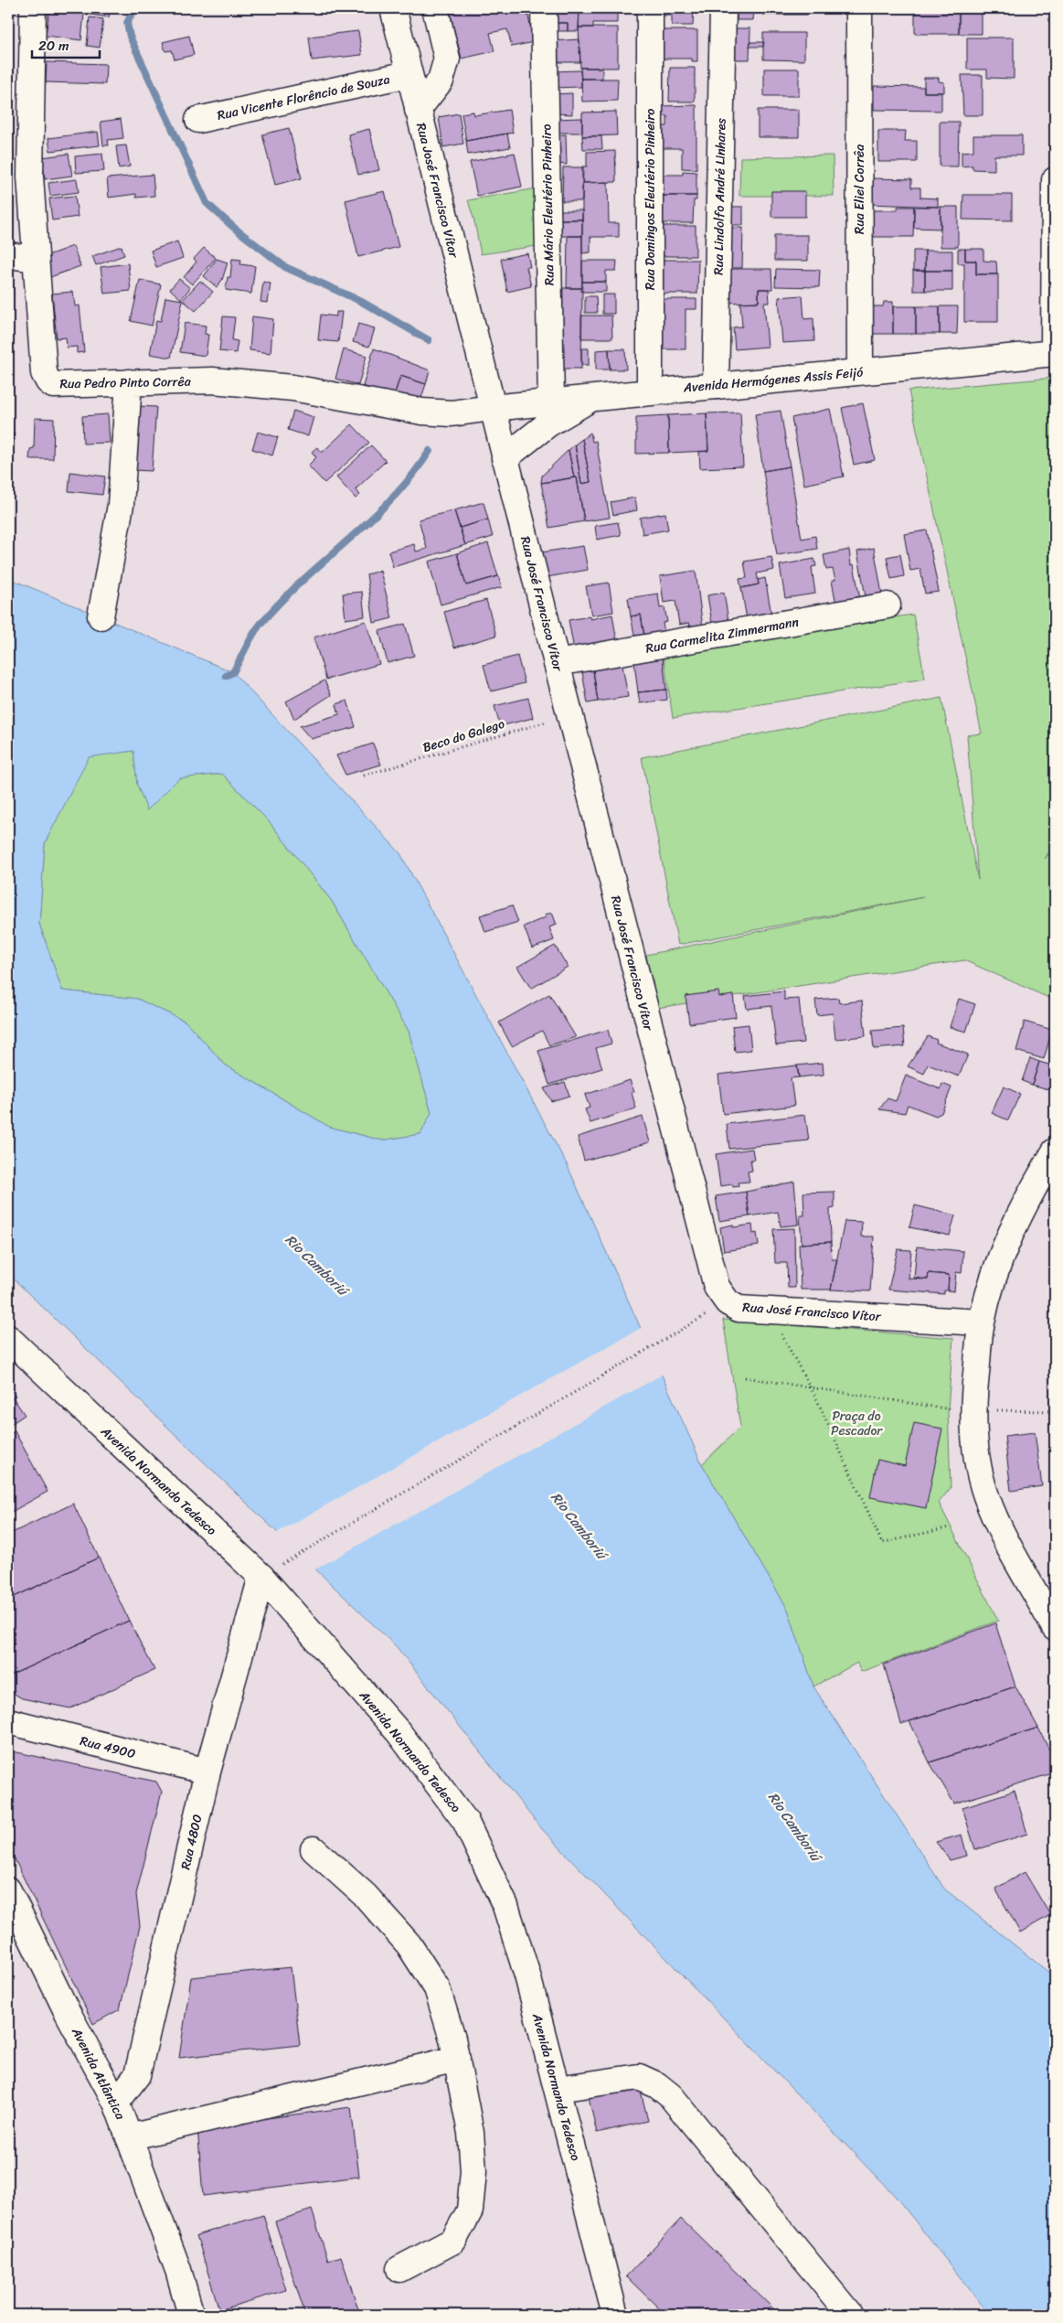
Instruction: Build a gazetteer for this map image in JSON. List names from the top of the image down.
{
  "streets": {
    "main road": [
      "Rua Vicente Florêncio de Souza",
      "Rua Eliel Corrêa",
      "Rua José Francisco Vítor",
      "Rua Lindolfo André Linhares",
      "Rua Domingos Eleutério Pinheiro",
      "Rua Mário Eleutério Pinheiro",
      "Avenida Hermógenes Assis Feijó",
      "Rua Pedro Pinto Corrêa",
      "Rua Carmelita Zimmermann",
      "Avenida Normando Tedesco",
      "Rua 4900",
      "Rua 4800",
      "Avenida Atlântica"
    ],
    "path": ["Beco do Galego"]
  },
  "crossings": [
    ["Rua Vicente Florêncio de Souza", "Rua José Francisco Vítor"],
    ["Rua Eliel Corrêa", "Avenida Hermógenes Assis Feijó"],
    ["Rua José Francisco Vítor", "Avenida Hermógenes Assis Feijó"],
    ["Rua José Francisco Vítor", "Rua Pedro Pinto Corrêa"],
    ["Rua José Francisco Vítor", "Rua Carmelita Zimmermann"],
    ["Rua José Francisco Vítor", "Beco do Galego"],
    ["Rua Lindolfo André Linhares", "Avenida Hermógenes Assis Feijó"],
    ["Rua Domingos Eleutério Pinheiro", "Avenida Hermógenes Assis Feijó"],
    ["Rua Mário Eleutério Pinheiro", "Avenida Hermógenes Assis Feijó"],
    ["Avenida Hermógenes Assis Feijó", "Rua Pedro Pinto Corrêa"],
    ["Avenida Normando Tedesco", "Rua 4800"],
    ["Rua 4900", "Rua 4800"],
    ["Rua 4800", "Avenida Atlântica"]
  ],
  "water": ["Rio Camboriú"],
  "parks": ["Praça do Pescador"],
  "scale_bar": "20 m"
}
